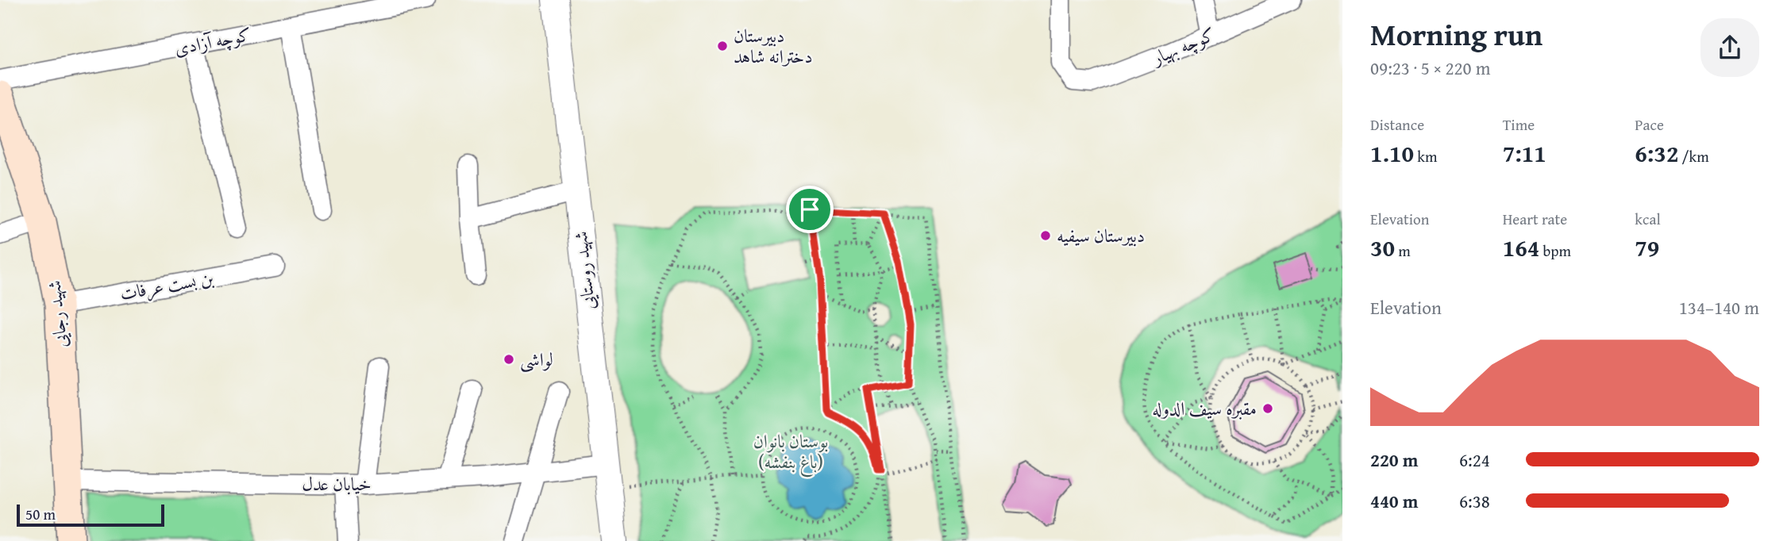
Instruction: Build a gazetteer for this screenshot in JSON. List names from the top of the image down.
{
  "streets": {
    "main road": ["شهید رجایی"],
    "street": [
      "کوچه آزادی",
      "کوچه بهیار",
      "شهید روستایی",
      "بن بست عرفات",
      "خیابان عدل"
    ]
  },
  "crossings": [
    ["شهید روستایی", "خیابان عدل"],
    ["بن بست عرفات", "شهید رجایی"],
    ["شهید رجایی", "خیابان عدل"]
  ],
  "parks": ["بوستان بانوان (باغ بنفشه)"],
  "places": [
    "دبیرستان دخترانه شاهد",
    "دبیرستان سیفیه",
    "لواشی",
    "مقبره سیف الدوله"
  ],
  "scale_bar": "50 m",
  "page": {
    "heading": ["Morning run", "09:23 · 5 × 220 m"],
    "stats": [
      ["Distance", "1.10 km"],
      ["Time", "7:11"],
      ["Pace", "6:32 /km"],
      ["Elevation", "30 m"],
      ["Heart rate", "164 bpm"],
      ["kcal", "79"]
    ],
    "chart": ["Elevation", "134–140 m"],
    "list": [
      {
        "name": "220 m",
        "note": "6:24"
      },
      {
        "name": "440 m",
        "note": "6:38"
      }
    ],
    "scale": "50 m"
  }
}
